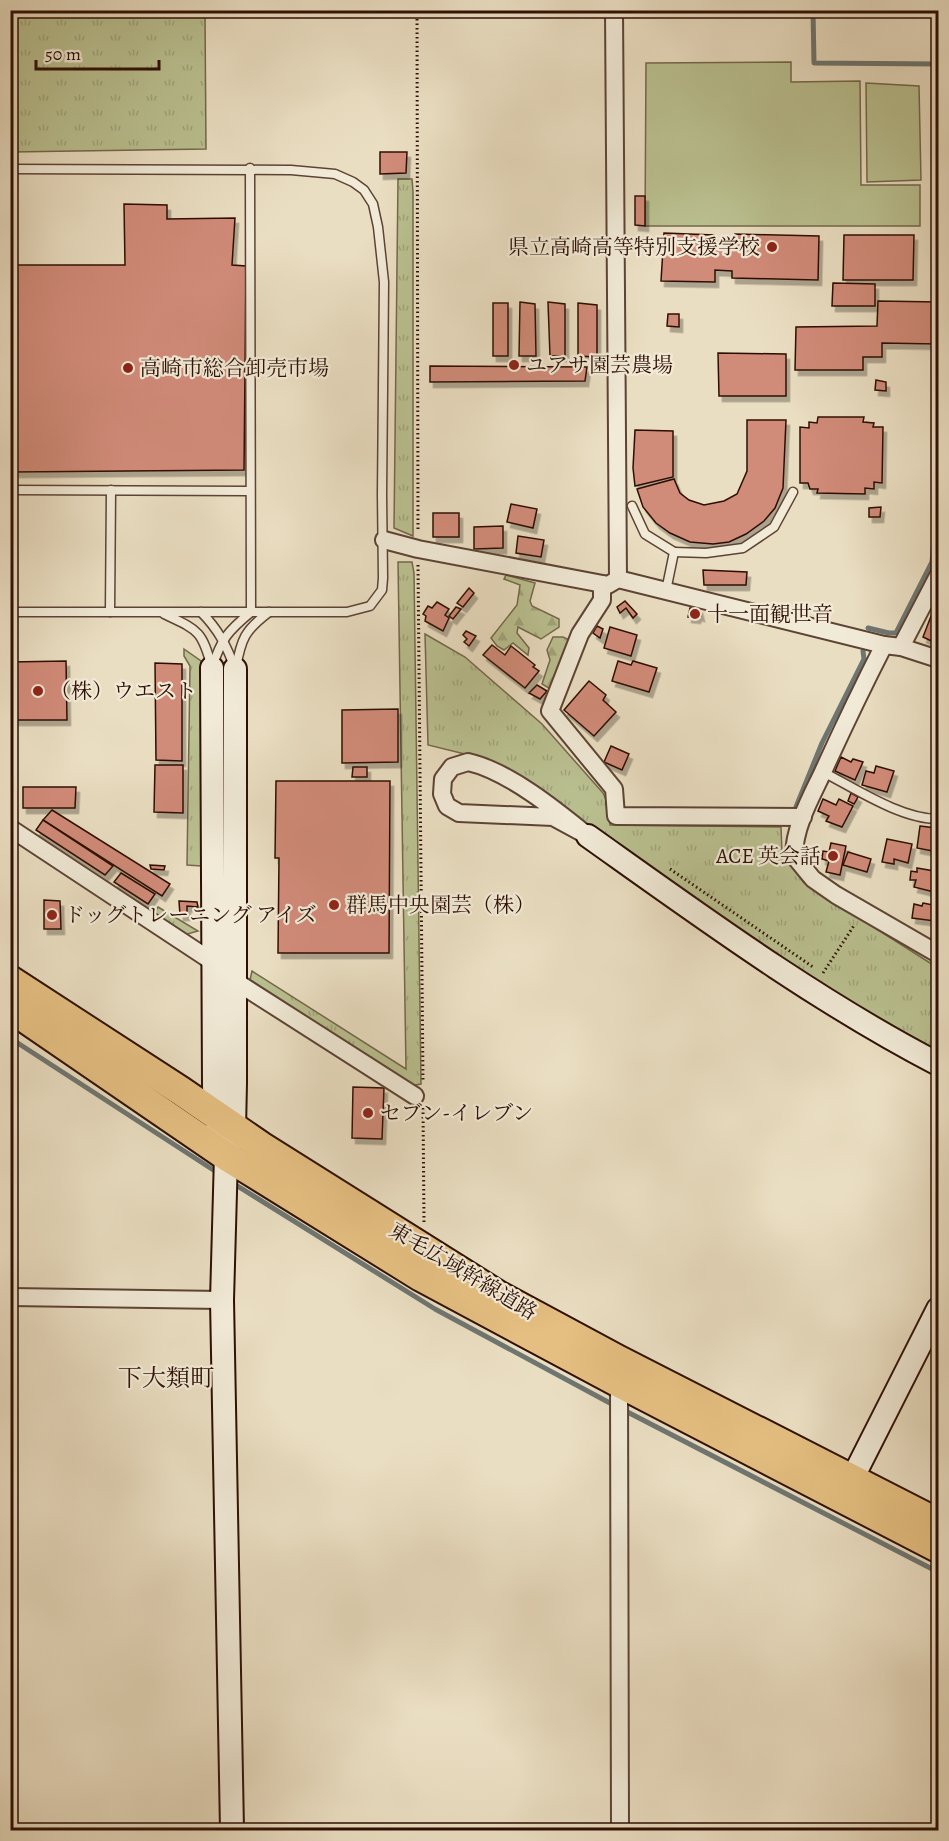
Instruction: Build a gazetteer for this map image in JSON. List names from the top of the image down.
{
  "streets": {
    "highway": ["東毛広域幹線道路"]
  },
  "districts": ["下大類町"],
  "places": [
    "県立高崎高等特別支援学校",
    "ユアサ園芸農場",
    "高崎市総合卸売市場",
    "十一面観世音",
    "（株）ウエスト",
    "ACE 英会話",
    "群馬中央園芸（株）",
    "ドッグトレーニング アイズ",
    "セブン-イレブン"
  ],
  "scale_bar": "50 m"
}
